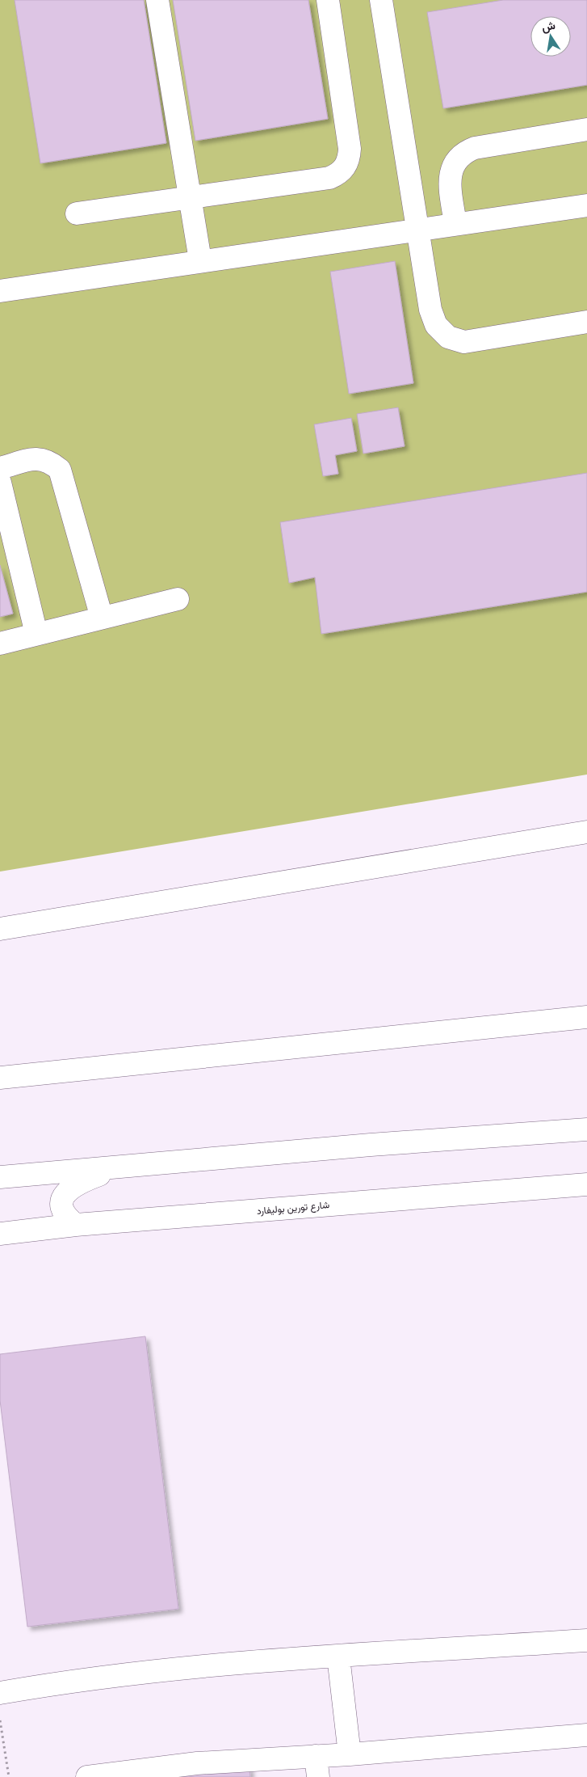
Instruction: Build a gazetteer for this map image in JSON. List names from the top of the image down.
{
  "streets": {
    "main road": ["شارع تورين بوليفارد"]
  },
  "north": "top"
}
